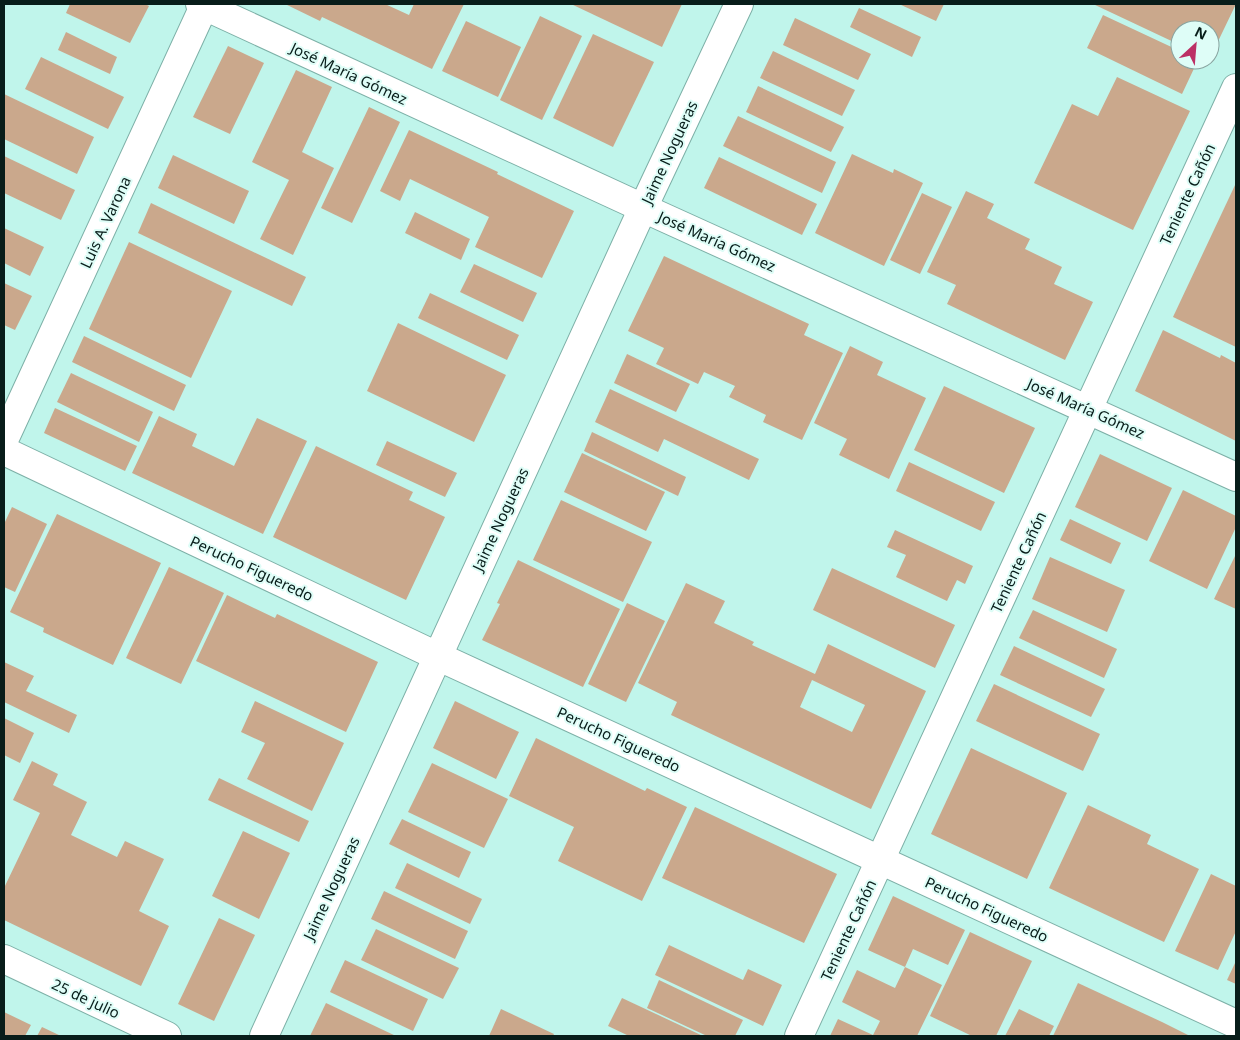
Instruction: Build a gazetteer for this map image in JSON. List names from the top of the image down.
{
  "streets": {
    "street": [
      "José María Gómez",
      "Jaime Nogueras",
      "Teniente Cañón",
      "Luis A. Varona",
      "Perucho Figueredo",
      "25 de julio"
    ]
  },
  "crossings": [
    ["José María Gómez", "Jaime Nogueras"],
    ["José María Gómez", "Teniente Cañón"],
    ["José María Gómez", "Luis A. Varona"],
    ["Jaime Nogueras", "Perucho Figueredo"],
    ["Teniente Cañón", "Perucho Figueredo"]
  ],
  "north": "top right"
}
